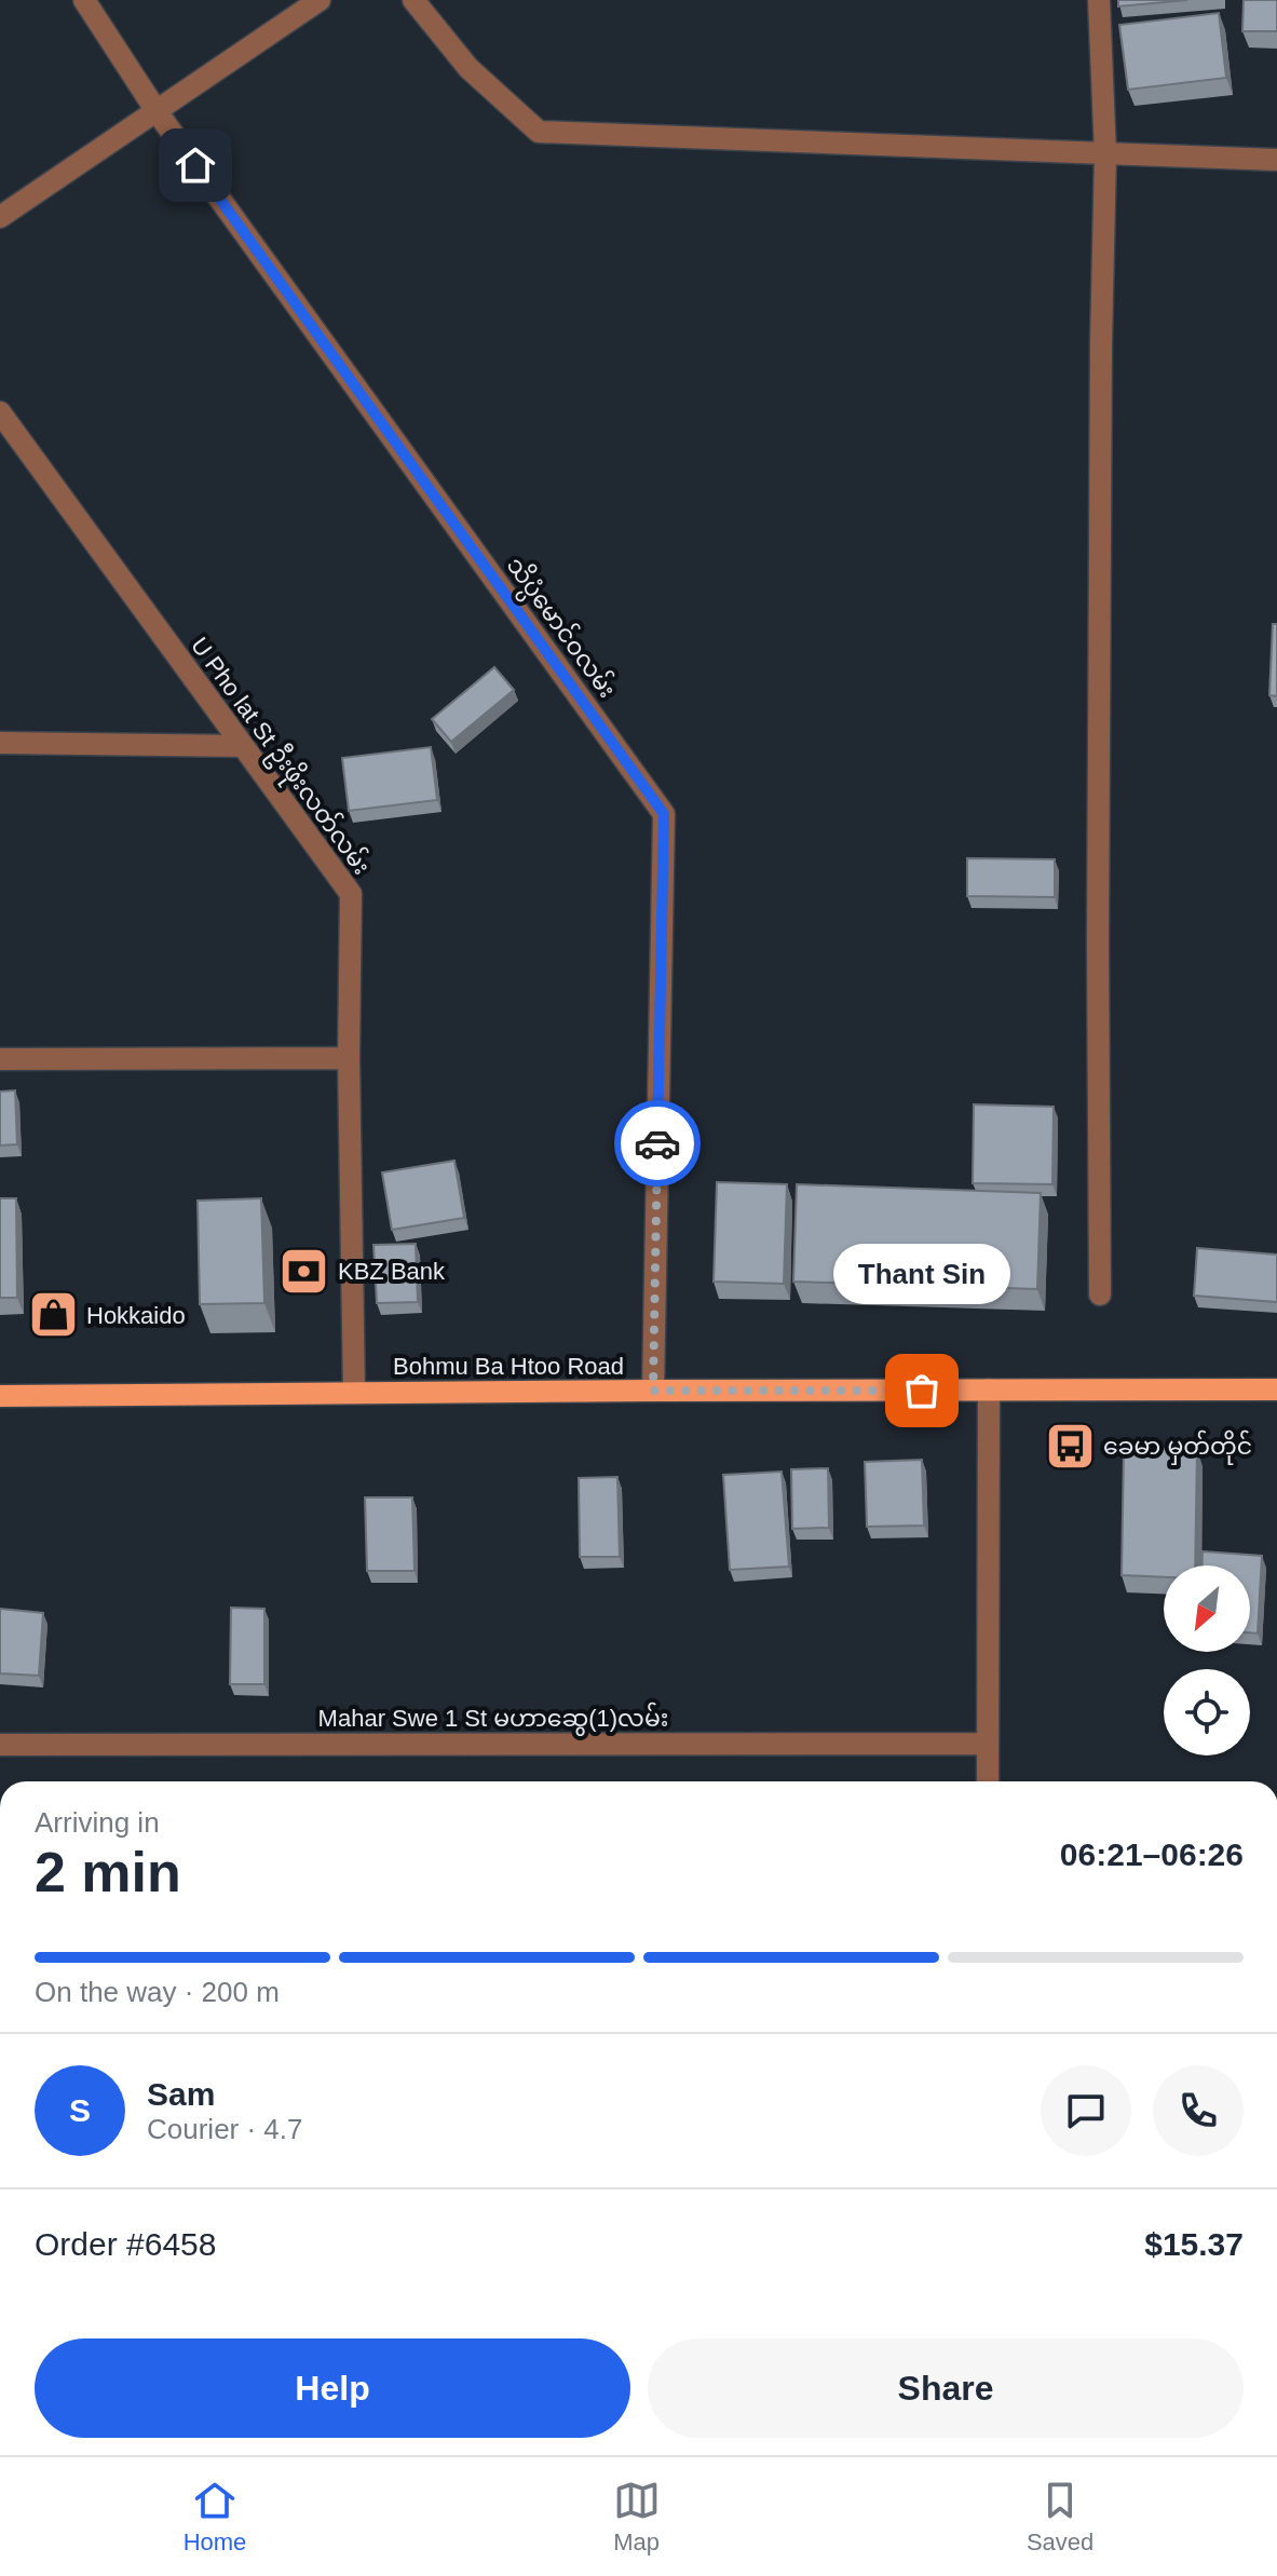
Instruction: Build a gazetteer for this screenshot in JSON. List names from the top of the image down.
{
  "streets": {
    "main road": ["Bohmu Ba Htoo Road"],
    "street": ["သိပ္ပံမောင်ဝလမ်း", "U Pho lat St ဦးဖိုးလတ်လမ်း", "Mahar Swe 1 St မဟာဆွေ(1)လမ်း"]
  },
  "crossings": [
    ["သိပ္ပံမောင်ဝလမ်း", "Bohmu Ba Htoo Road"],
    ["U Pho lat St ဦးဖိုးလတ်လမ်း", "Bohmu Ba Htoo Road"]
  ],
  "places": {
    "bank": ["KBZ Bank"],
    "shop": ["Hokkaido"],
    "other": ["Thant Sin"],
    "bus stop": ["ခေမာ မှတ်တိုင်"]
  },
  "north": "bottom left",
  "page": {
    "bubble": "Thant Sin",
    "heading": ["2 min", "Arriving in", "06:21–06:26"],
    "panel": [
      "Sam",
      "Courier · 4.7",
      "Order #6458",
      "$15.37"
    ],
    "bar": "On the way · 200 m",
    "round": "S",
    "buttons": ["Help", "Share"],
    "tabs": ["Home", "Map", "Saved"]
  }
}
